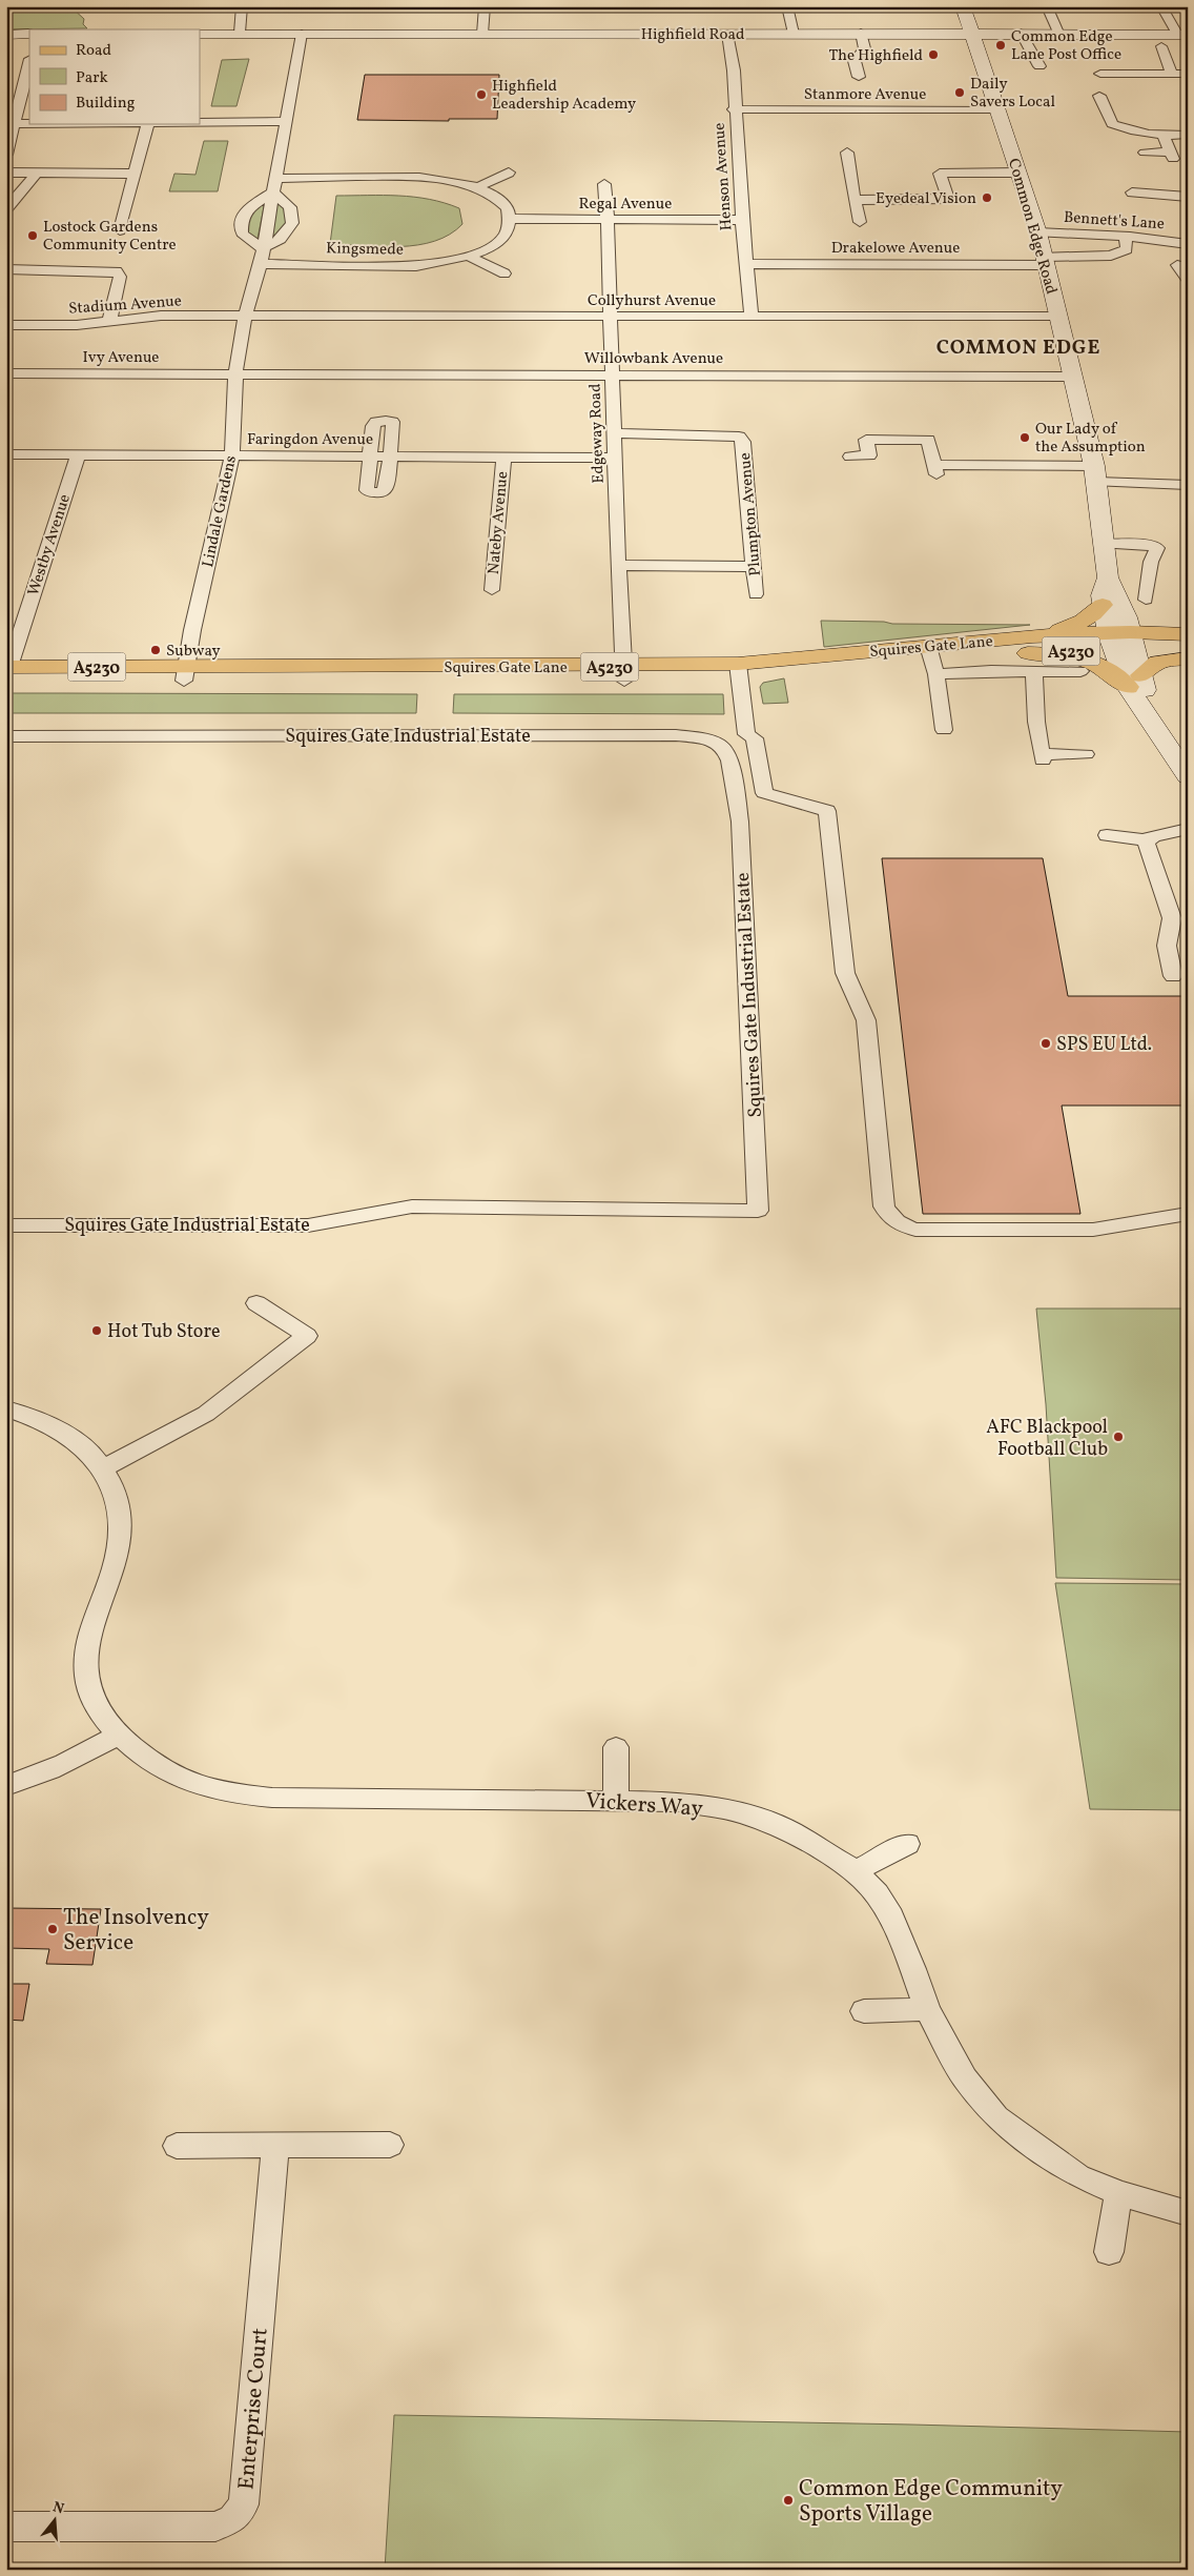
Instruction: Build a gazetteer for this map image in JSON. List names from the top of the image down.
{
  "streets": {
    "main road": [
      "Highfield Road",
      "Common Edge Road",
      "Squires Gate Lane",
      "A5230"
    ],
    "street": [
      "Stanmore Avenue",
      "Henson Avenue",
      "Regal Avenue",
      "Bennett's Lane",
      "Drakelowe Avenue",
      "Kingsmede",
      "Collyhurst Avenue",
      "Stadium Avenue",
      "Ivy Avenue",
      "Willowbank Avenue",
      "Edgeway Road",
      "Faringdon Avenue",
      "Lindale Gardens",
      "Plumpton Avenue",
      "Nateby Avenue",
      "Westby Avenue",
      "Squires Gate Industrial Estate",
      "Vickers Way",
      "Enterprise Court"
    ]
  },
  "crossings": [
    ["Highfield Road", "Henson Avenue"],
    ["Highfield Road", "Common Edge Road"],
    ["Highfield Road", "Lindale Gardens"],
    ["Stanmore Avenue", "Henson Avenue"],
    ["Stanmore Avenue", "Common Edge Road"],
    ["Henson Avenue", "Regal Avenue"],
    ["Henson Avenue", "Drakelowe Avenue"],
    ["Henson Avenue", "Collyhurst Avenue"],
    ["Regal Avenue", "Kingsmede"],
    ["Regal Avenue", "Edgeway Road"],
    ["Bennett's Lane", "Common Edge Road"],
    ["Common Edge Road", "Drakelowe Avenue"],
    ["Common Edge Road", "Collyhurst Avenue"],
    ["Common Edge Road", "Willowbank Avenue"],
    ["Common Edge Road", "Squires Gate Lane"],
    ["Common Edge Road", "A5230"],
    ["Kingsmede", "Lindale Gardens"],
    ["Collyhurst Avenue", "Stadium Avenue"],
    ["Collyhurst Avenue", "Edgeway Road"],
    ["Collyhurst Avenue", "Lindale Gardens"],
    ["Stadium Avenue", "Lindale Gardens"],
    ["Ivy Avenue", "Willowbank Avenue"],
    ["Ivy Avenue", "Lindale Gardens"],
    ["Willowbank Avenue", "Edgeway Road"],
    ["Willowbank Avenue", "Lindale Gardens"],
    ["Edgeway Road", "Faringdon Avenue"],
    ["Edgeway Road", "Plumpton Avenue"],
    ["Edgeway Road", "Squires Gate Lane"],
    ["Faringdon Avenue", "Lindale Gardens"],
    ["Faringdon Avenue", "Nateby Avenue"],
    ["Faringdon Avenue", "Westby Avenue"],
    ["Lindale Gardens", "Squires Gate Lane"],
    ["Westby Avenue", "Squires Gate Lane"],
    ["Squires Gate Lane", "A5230"]
  ],
  "districts": ["COMMON EDGE"],
  "places": [
    "Common Edge Lane Post Office",
    "The Highfield",
    "Daily Savers Local",
    "Highfield Leadership Academy",
    "Eyedeal Vision",
    "Lostock Gardens Community Centre",
    "Our Lady of the Assumption",
    "Subway",
    "SPS EU Ltd.",
    "Hot Tub Store",
    "AFC Blackpool Football Club",
    "The Insolvency Service",
    "Common Edge Community Sports Village"
  ],
  "legend": ["Road", "Park", "Building"],
  "north": "top"
}
